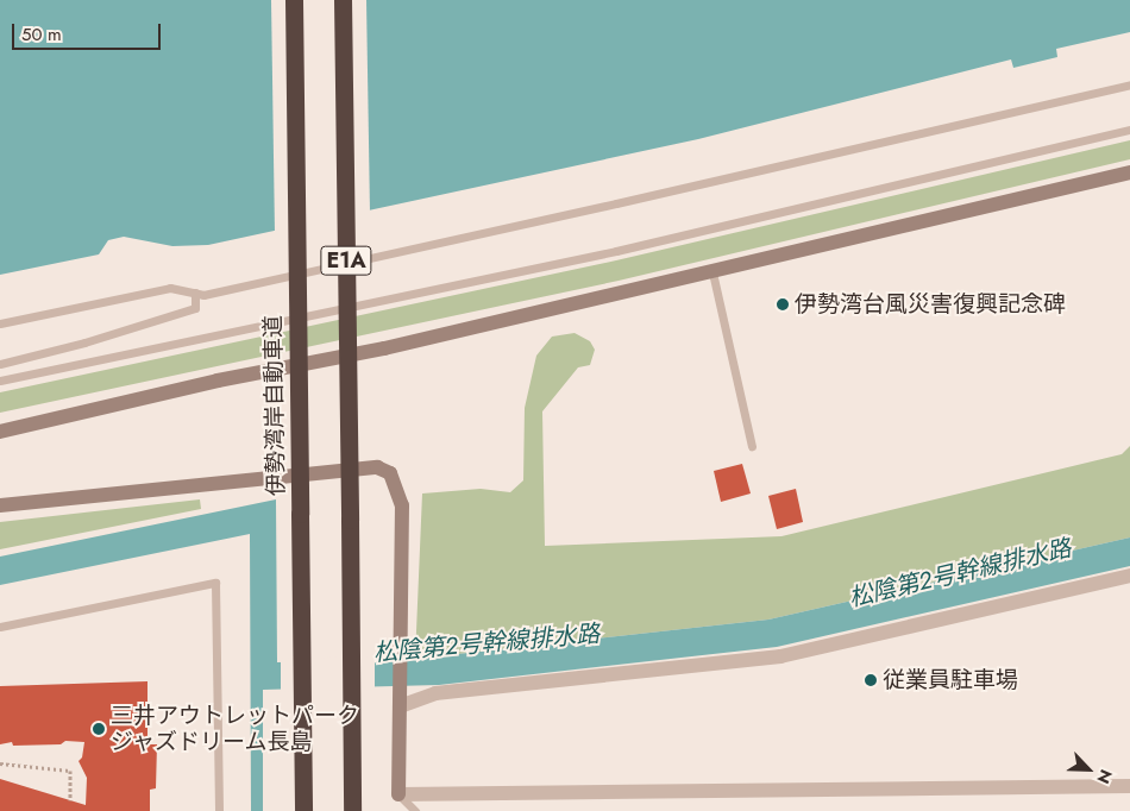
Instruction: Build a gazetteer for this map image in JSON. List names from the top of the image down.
{
  "streets": {
    "highway": ["E1A", "伊勢湾岸自動車道"]
  },
  "water": ["松陰第2号幹線排水路"],
  "places": ["伊勢湾台風災害復興記念碑", "従業員駐車場", "三井アウトレットパーク ジャズドリーム長島"],
  "scale_bar": "50 m",
  "north": "bottom right"
}
